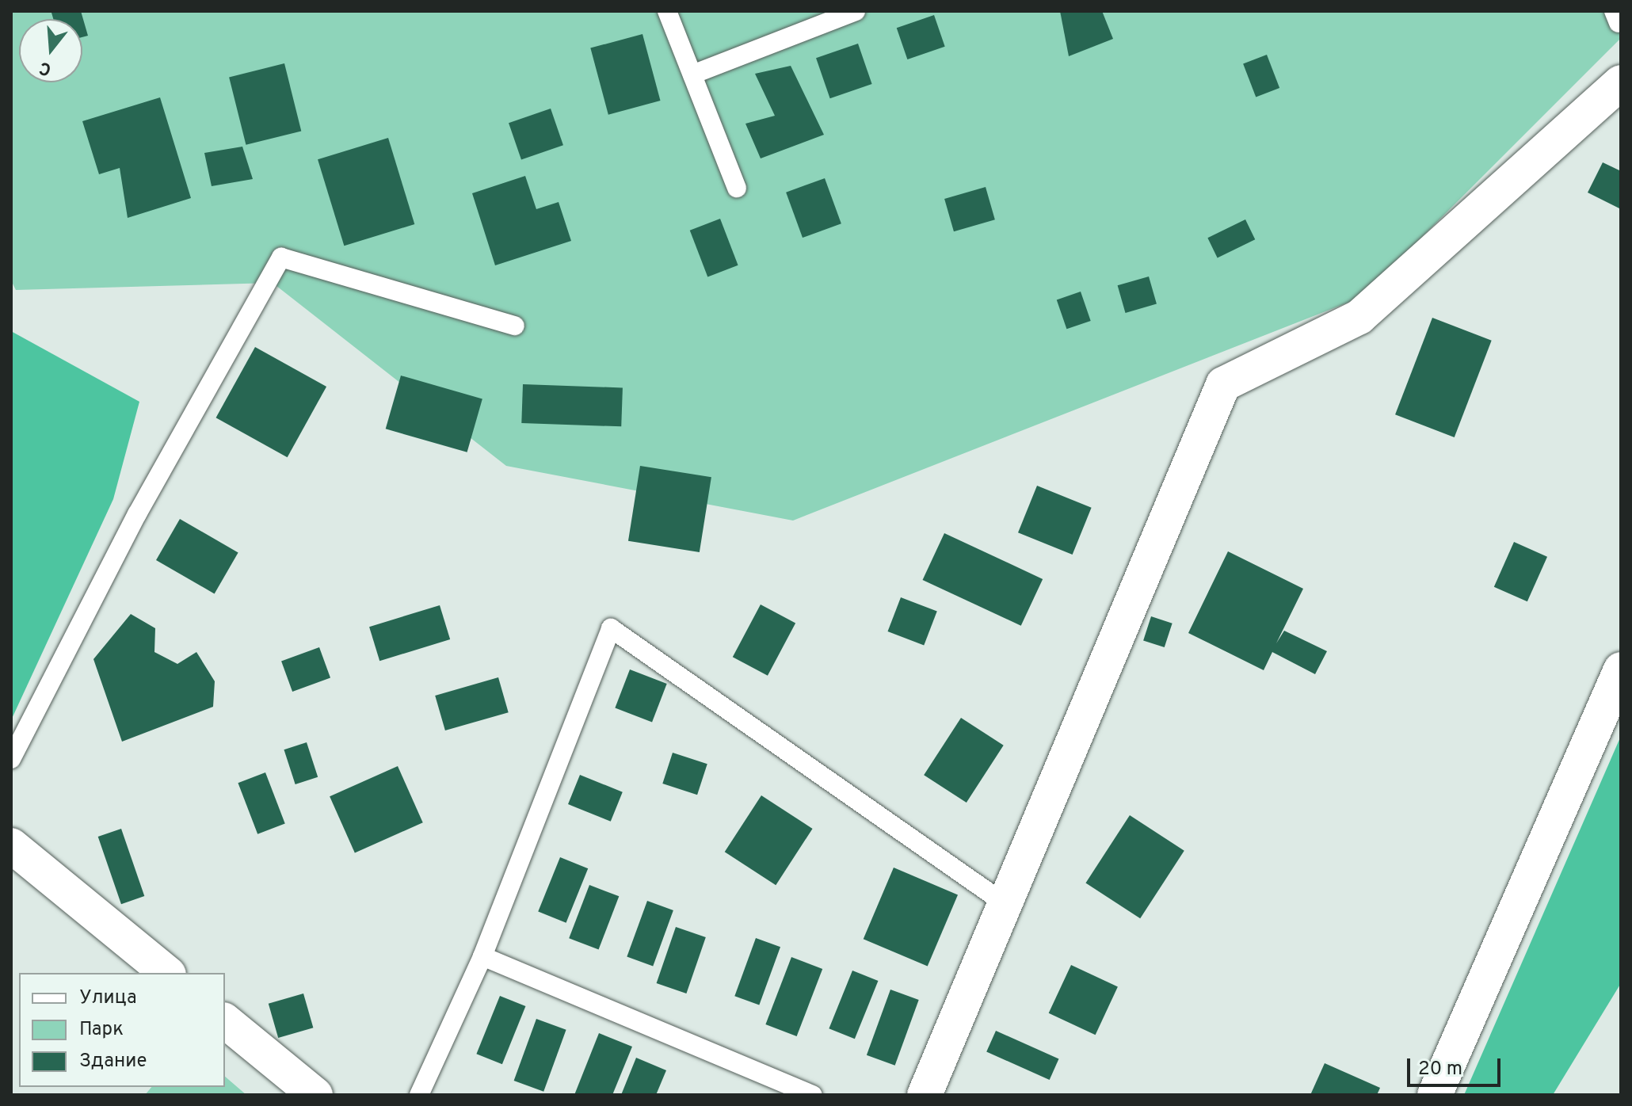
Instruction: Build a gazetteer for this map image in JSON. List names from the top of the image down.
{
  "legend": ["Улица", "Парк", "Здание"],
  "scale_bar": "20 m",
  "north": "bottom"
}
